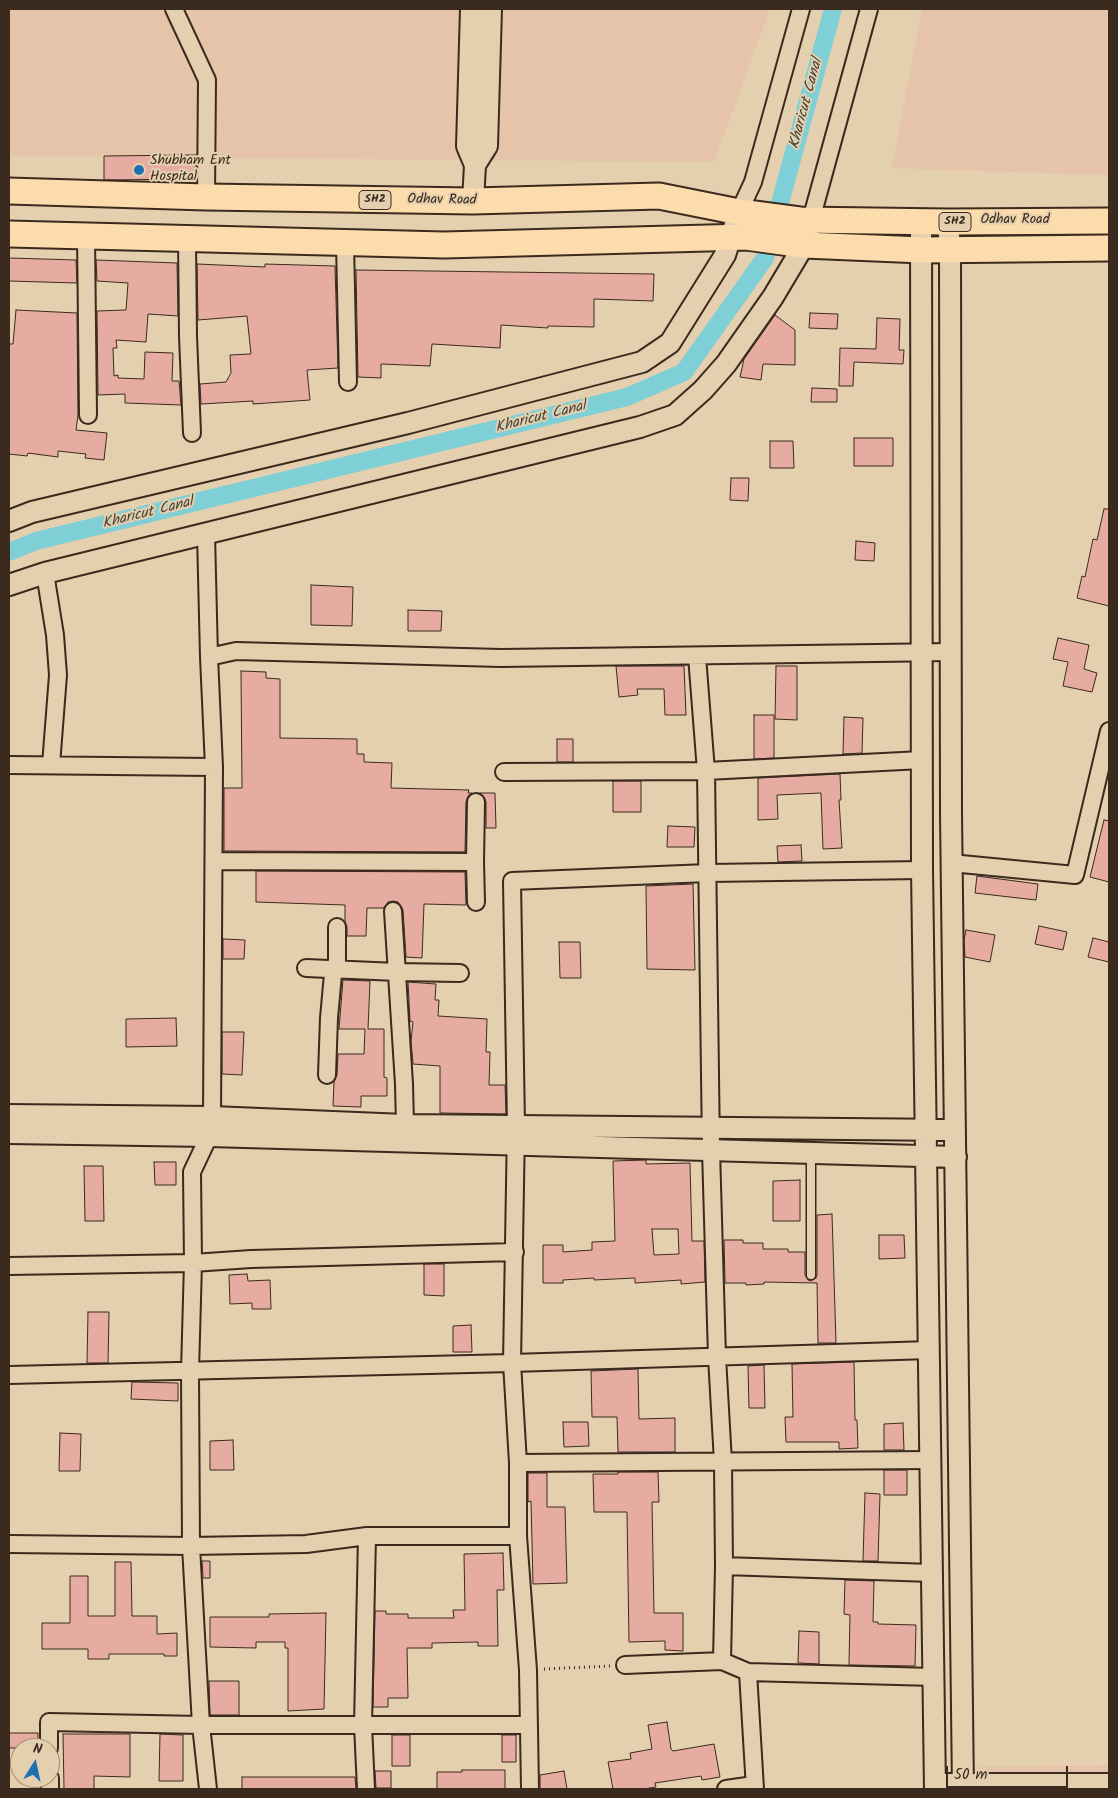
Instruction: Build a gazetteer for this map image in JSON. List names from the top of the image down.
{
  "streets": {
    "main road": ["SH2", "Odhav Road"]
  },
  "crossings": [
    ["SH2", "Odhav Road"]
  ],
  "water": ["Kharicut Canal"],
  "places": ["Shubham Ent Hospital"],
  "scale_bar": "50 m",
  "north": "top"
}
